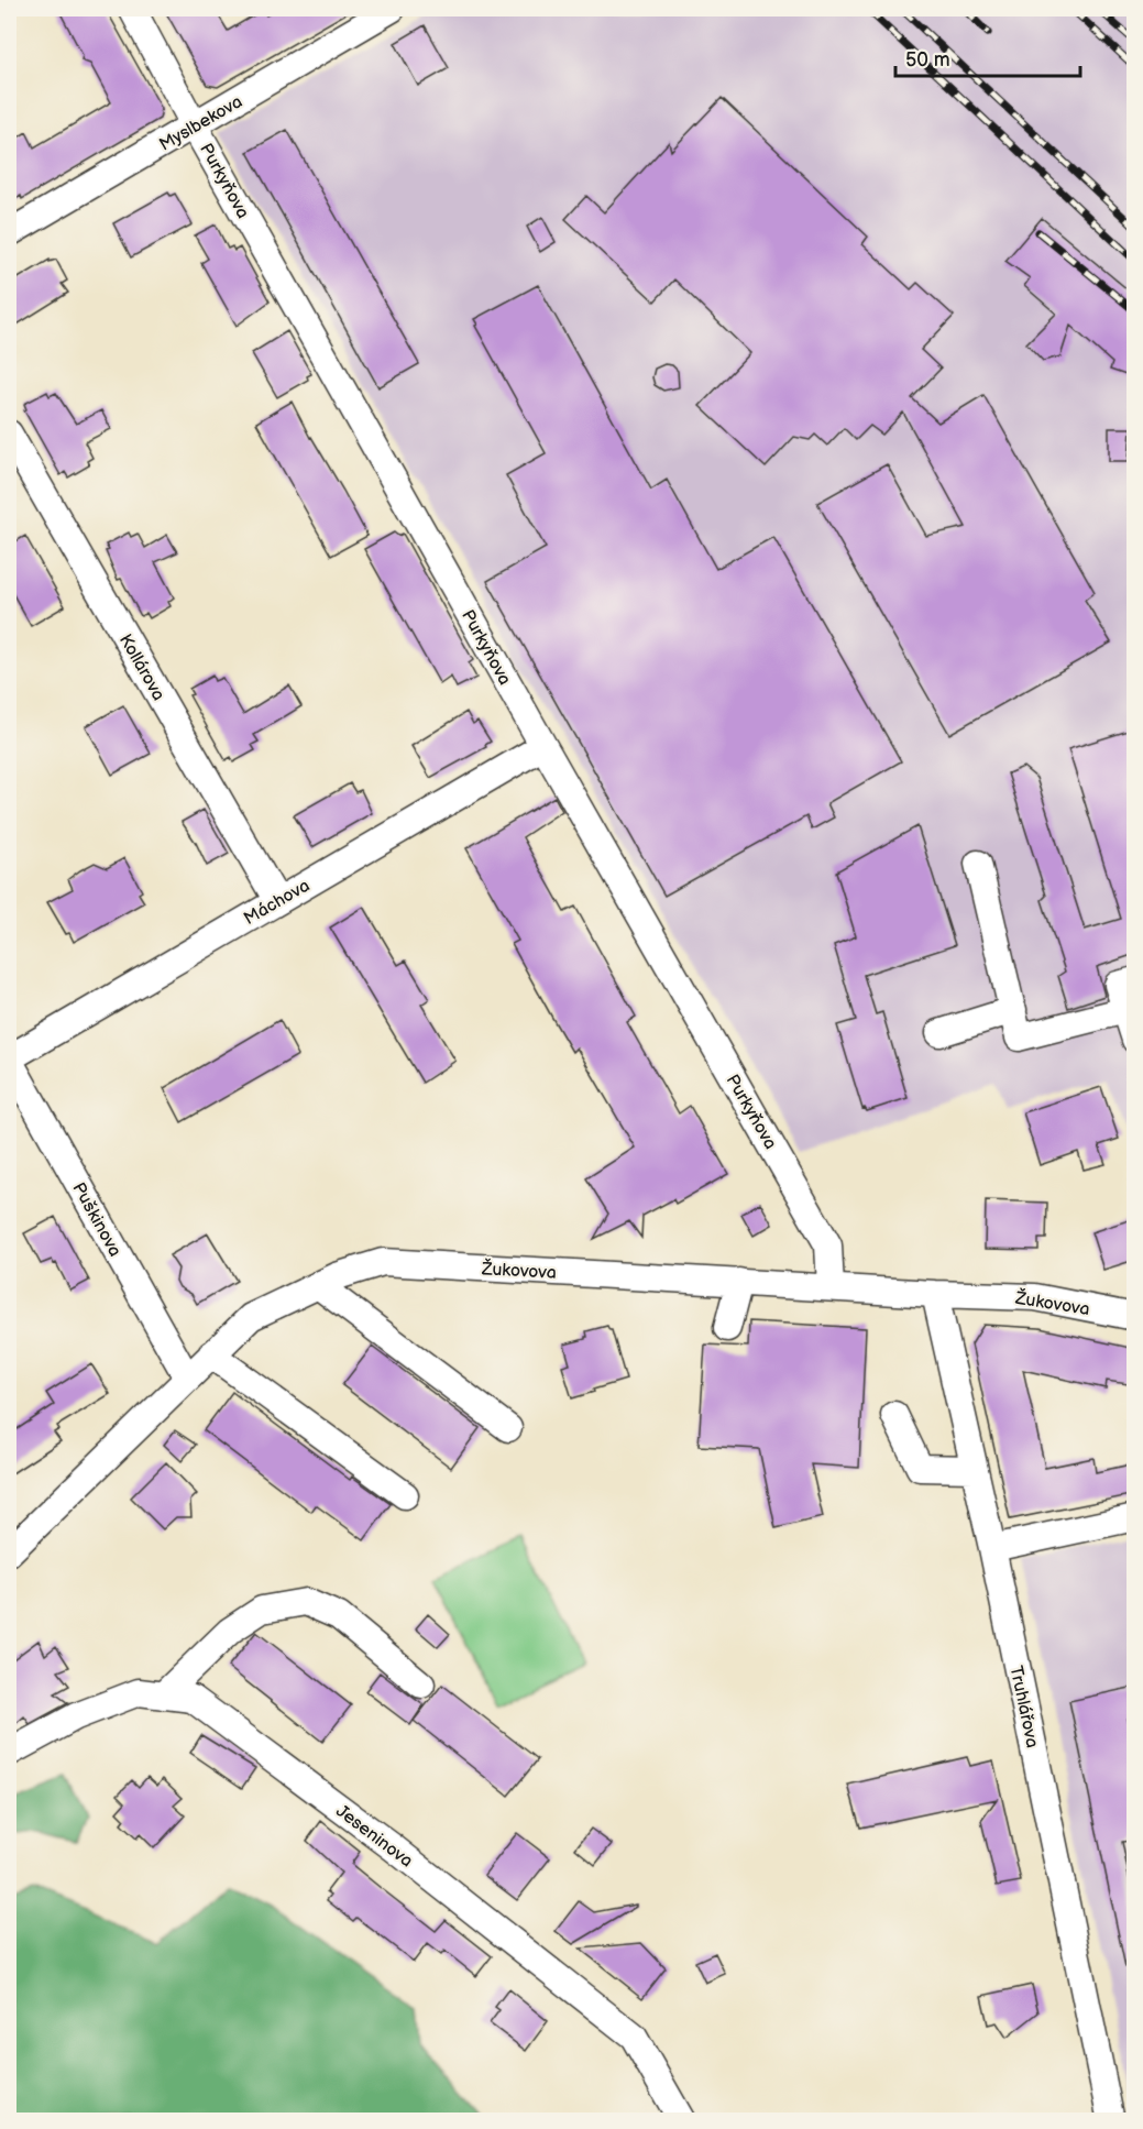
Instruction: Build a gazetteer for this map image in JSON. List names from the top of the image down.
{
  "streets": {
    "street": [
      "Myslbekova",
      "Purkyňova",
      "Kollárova",
      "Máchova",
      "Puškinova",
      "Žukovova",
      "Truhlářova",
      "Jeseninova"
    ]
  },
  "crossings": [
    ["Myslbekova", "Purkyňova"],
    ["Purkyňova", "Máchova"],
    ["Purkyňova", "Žukovova"],
    ["Kollárova", "Máchova"],
    ["Máchova", "Puškinova"],
    ["Puškinova", "Žukovova"],
    ["Žukovova", "Truhlářova"]
  ],
  "scale_bar": "50 m"
}
